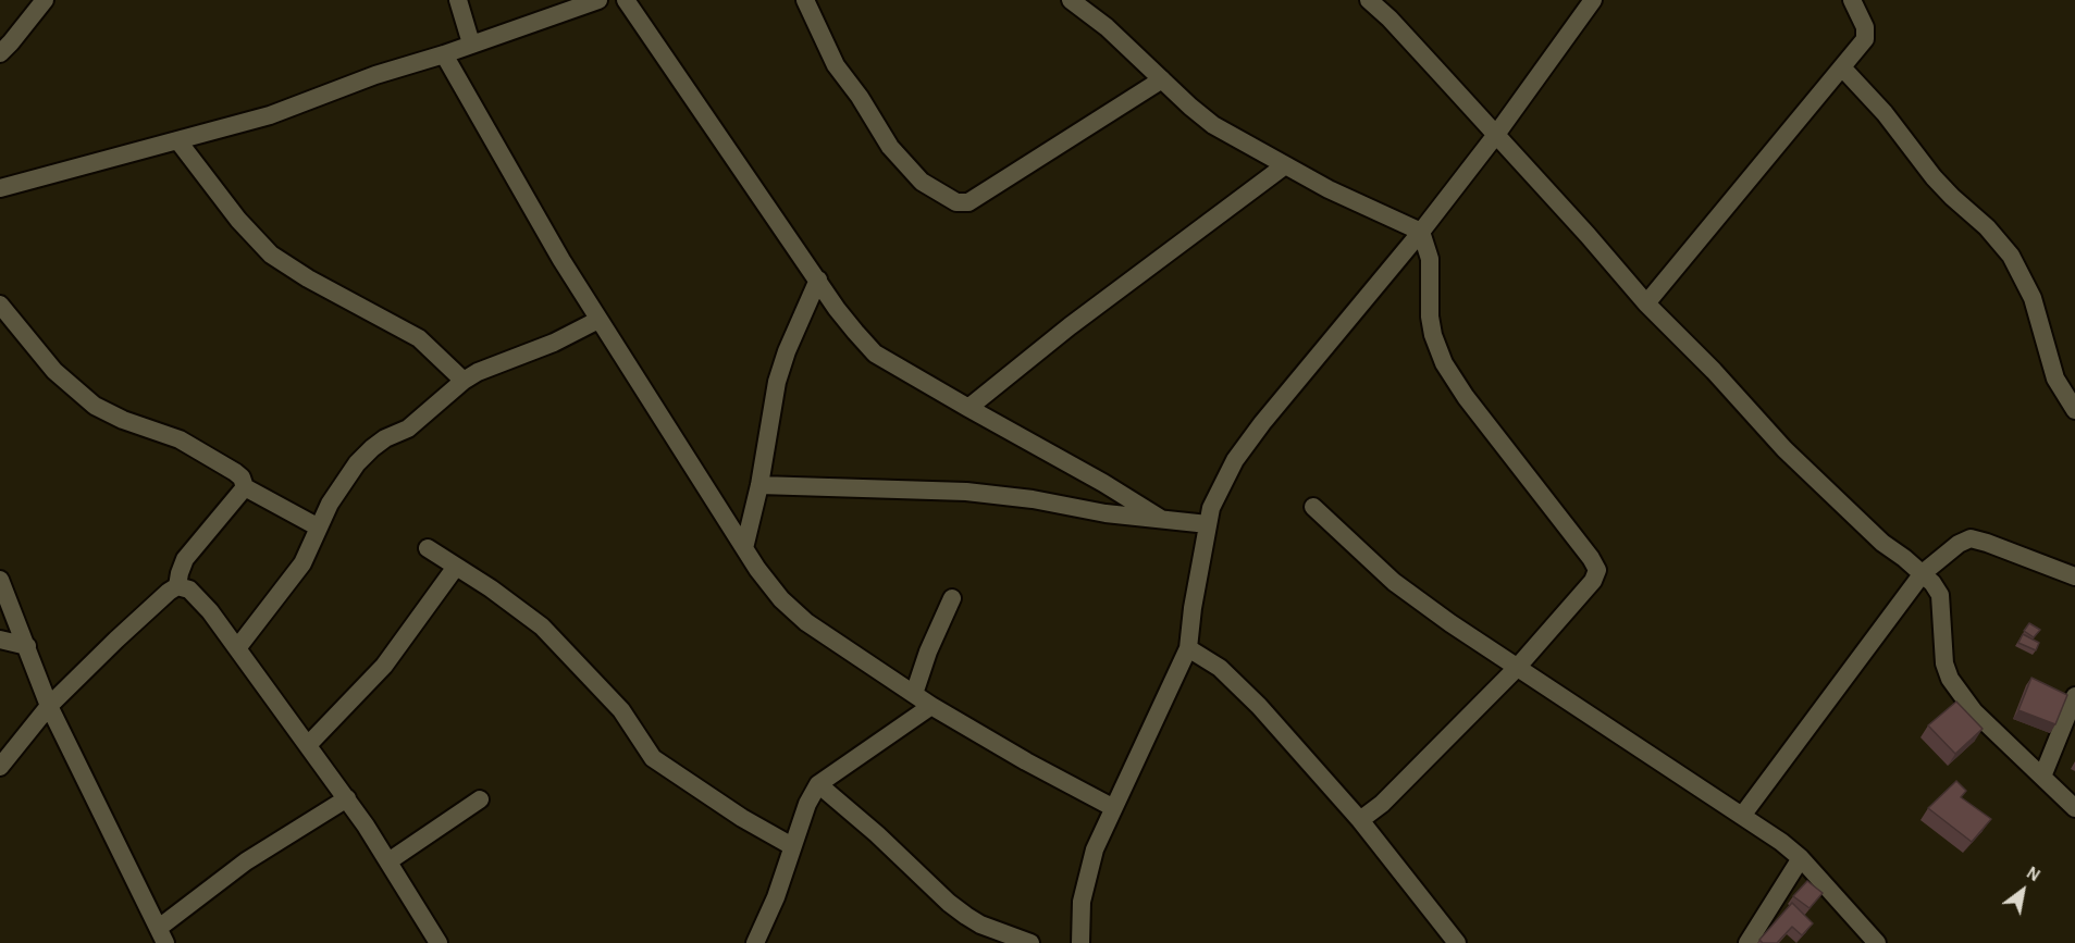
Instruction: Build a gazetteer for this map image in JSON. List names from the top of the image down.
{
  "north": "top right"
}
